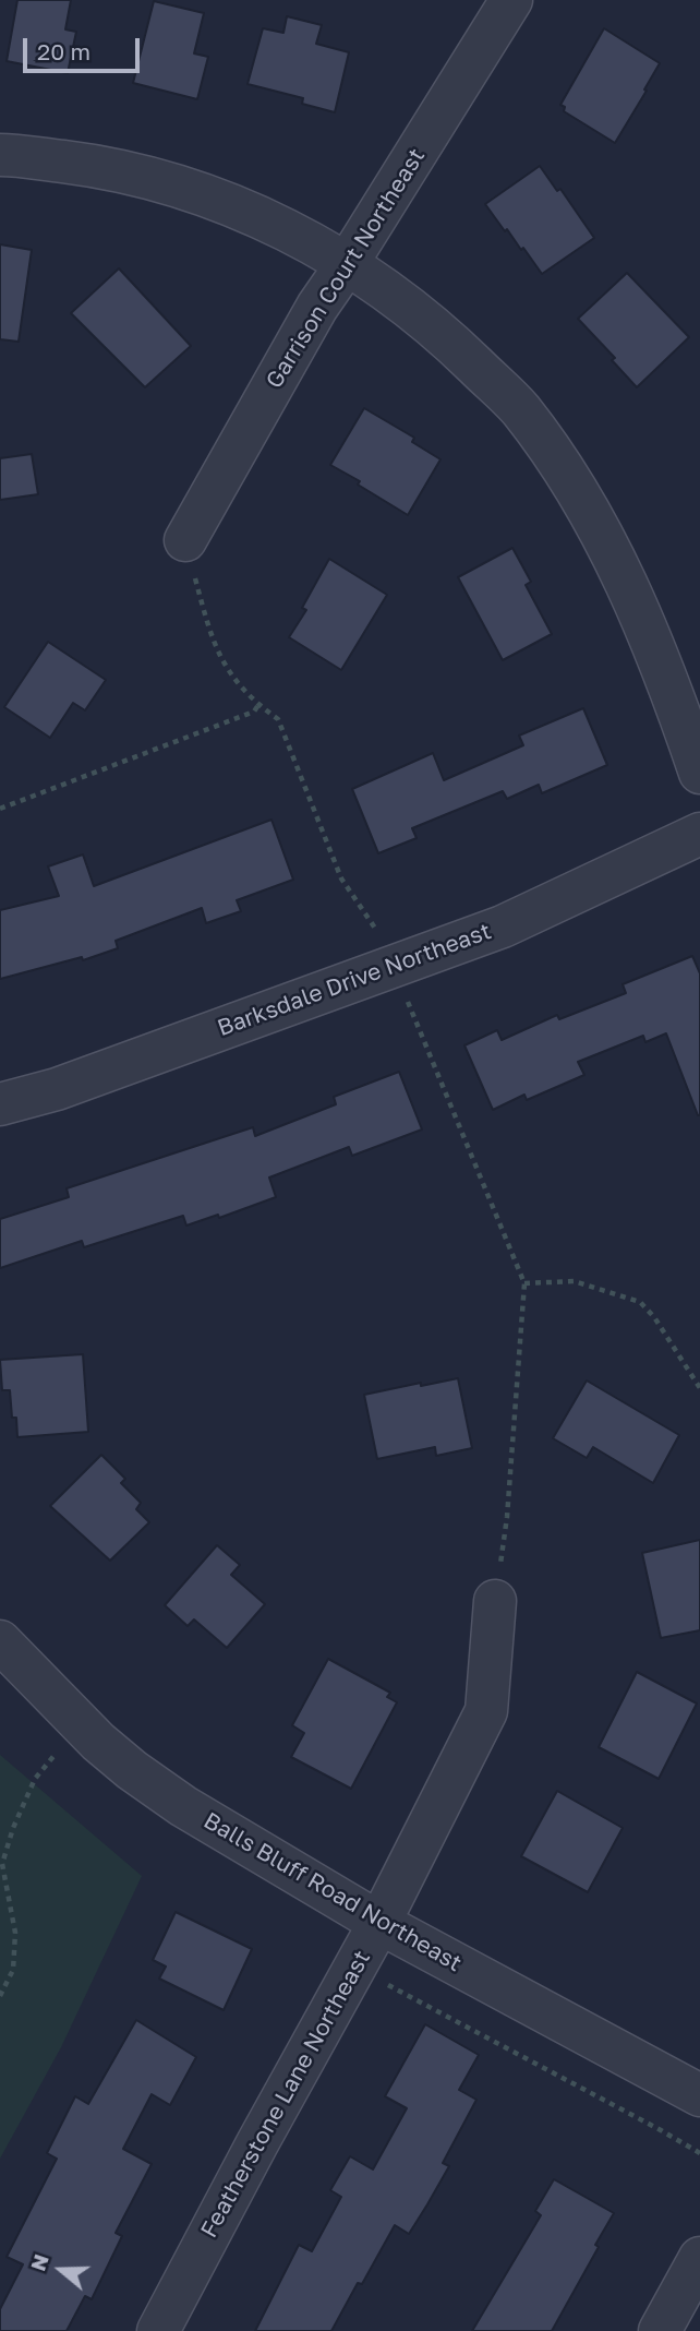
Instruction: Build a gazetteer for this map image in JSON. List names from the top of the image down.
{
  "streets": {
    "street": [
      "Garrison Court Northeast",
      "Barksdale Drive Northeast",
      "Balls Bluff Road Northeast",
      "Featherstone Lane Northeast"
    ]
  },
  "crossings": [
    ["Balls Bluff Road Northeast", "Featherstone Lane Northeast"]
  ],
  "scale_bar": "20 m",
  "north": "left"
}
